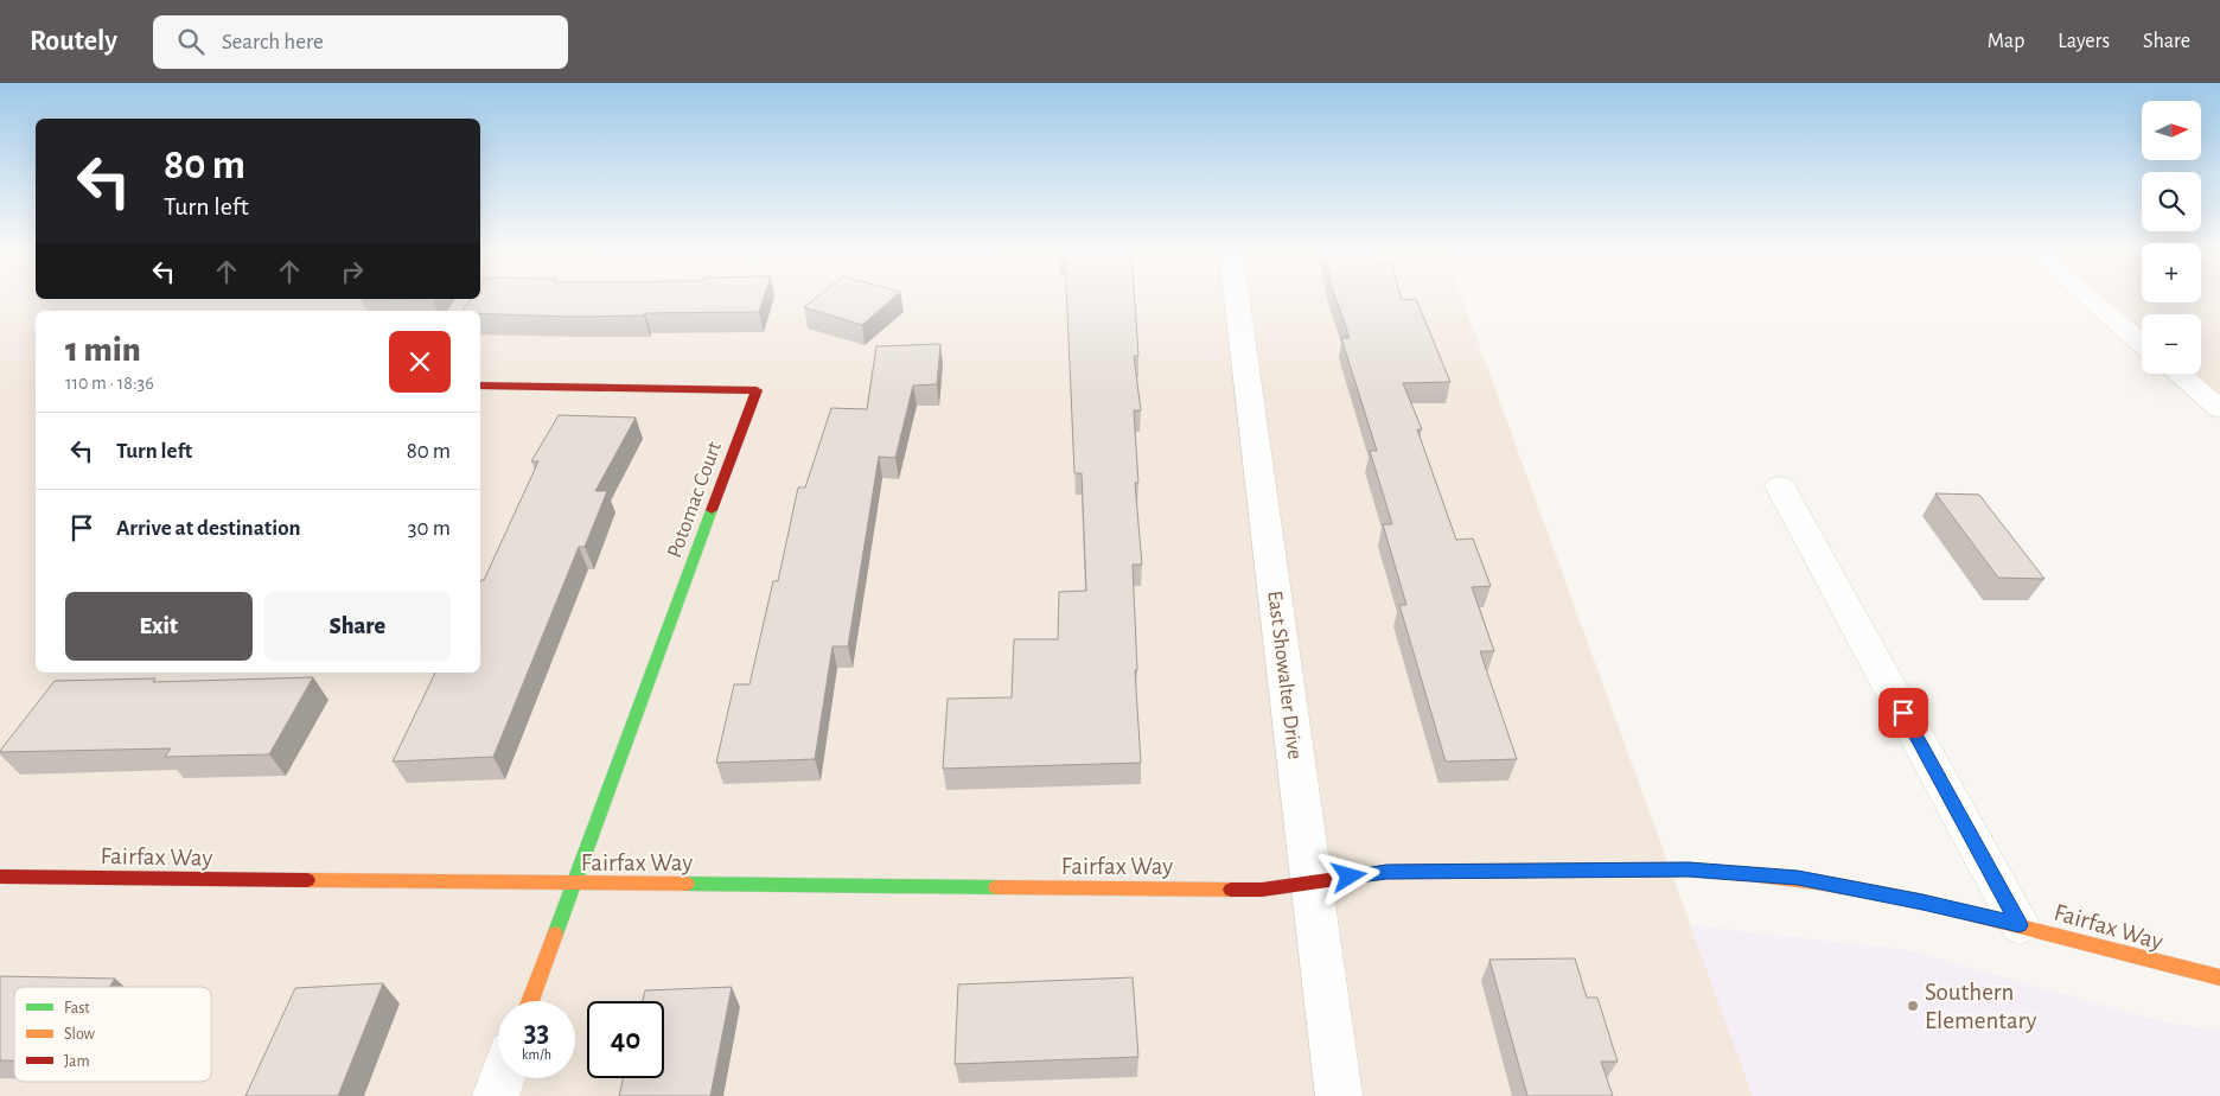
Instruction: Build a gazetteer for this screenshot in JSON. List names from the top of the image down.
{
  "streets": {
    "street": ["Potomac Court", "East Showalter Drive", "Fairfax Way"]
  },
  "crossings": [
    ["Potomac Court", "Fairfax Way"],
    ["East Showalter Drive", "Fairfax Way"]
  ],
  "places": ["Southern Elementary"],
  "legend": ["Fast", "Slow", "Jam"],
  "north": "right",
  "page": {
    "header": "Routely",
    "search": "Search here",
    "nav": ["Map", "Layers", "Share"],
    "map_buttons": ["+", "−"],
    "turn": ["80 m", "Turn left"],
    "heading": ["1 min", "110 m · 18:36"],
    "list": [
      {
        "name": "Turn left",
        "value": "80 m"
      },
      {
        "name": "Arrive at destination",
        "value": "30 m"
      }
    ],
    "buttons": ["Exit", "Share"],
    "speed": "33 km/h",
    "limit": "40"
  }
}
